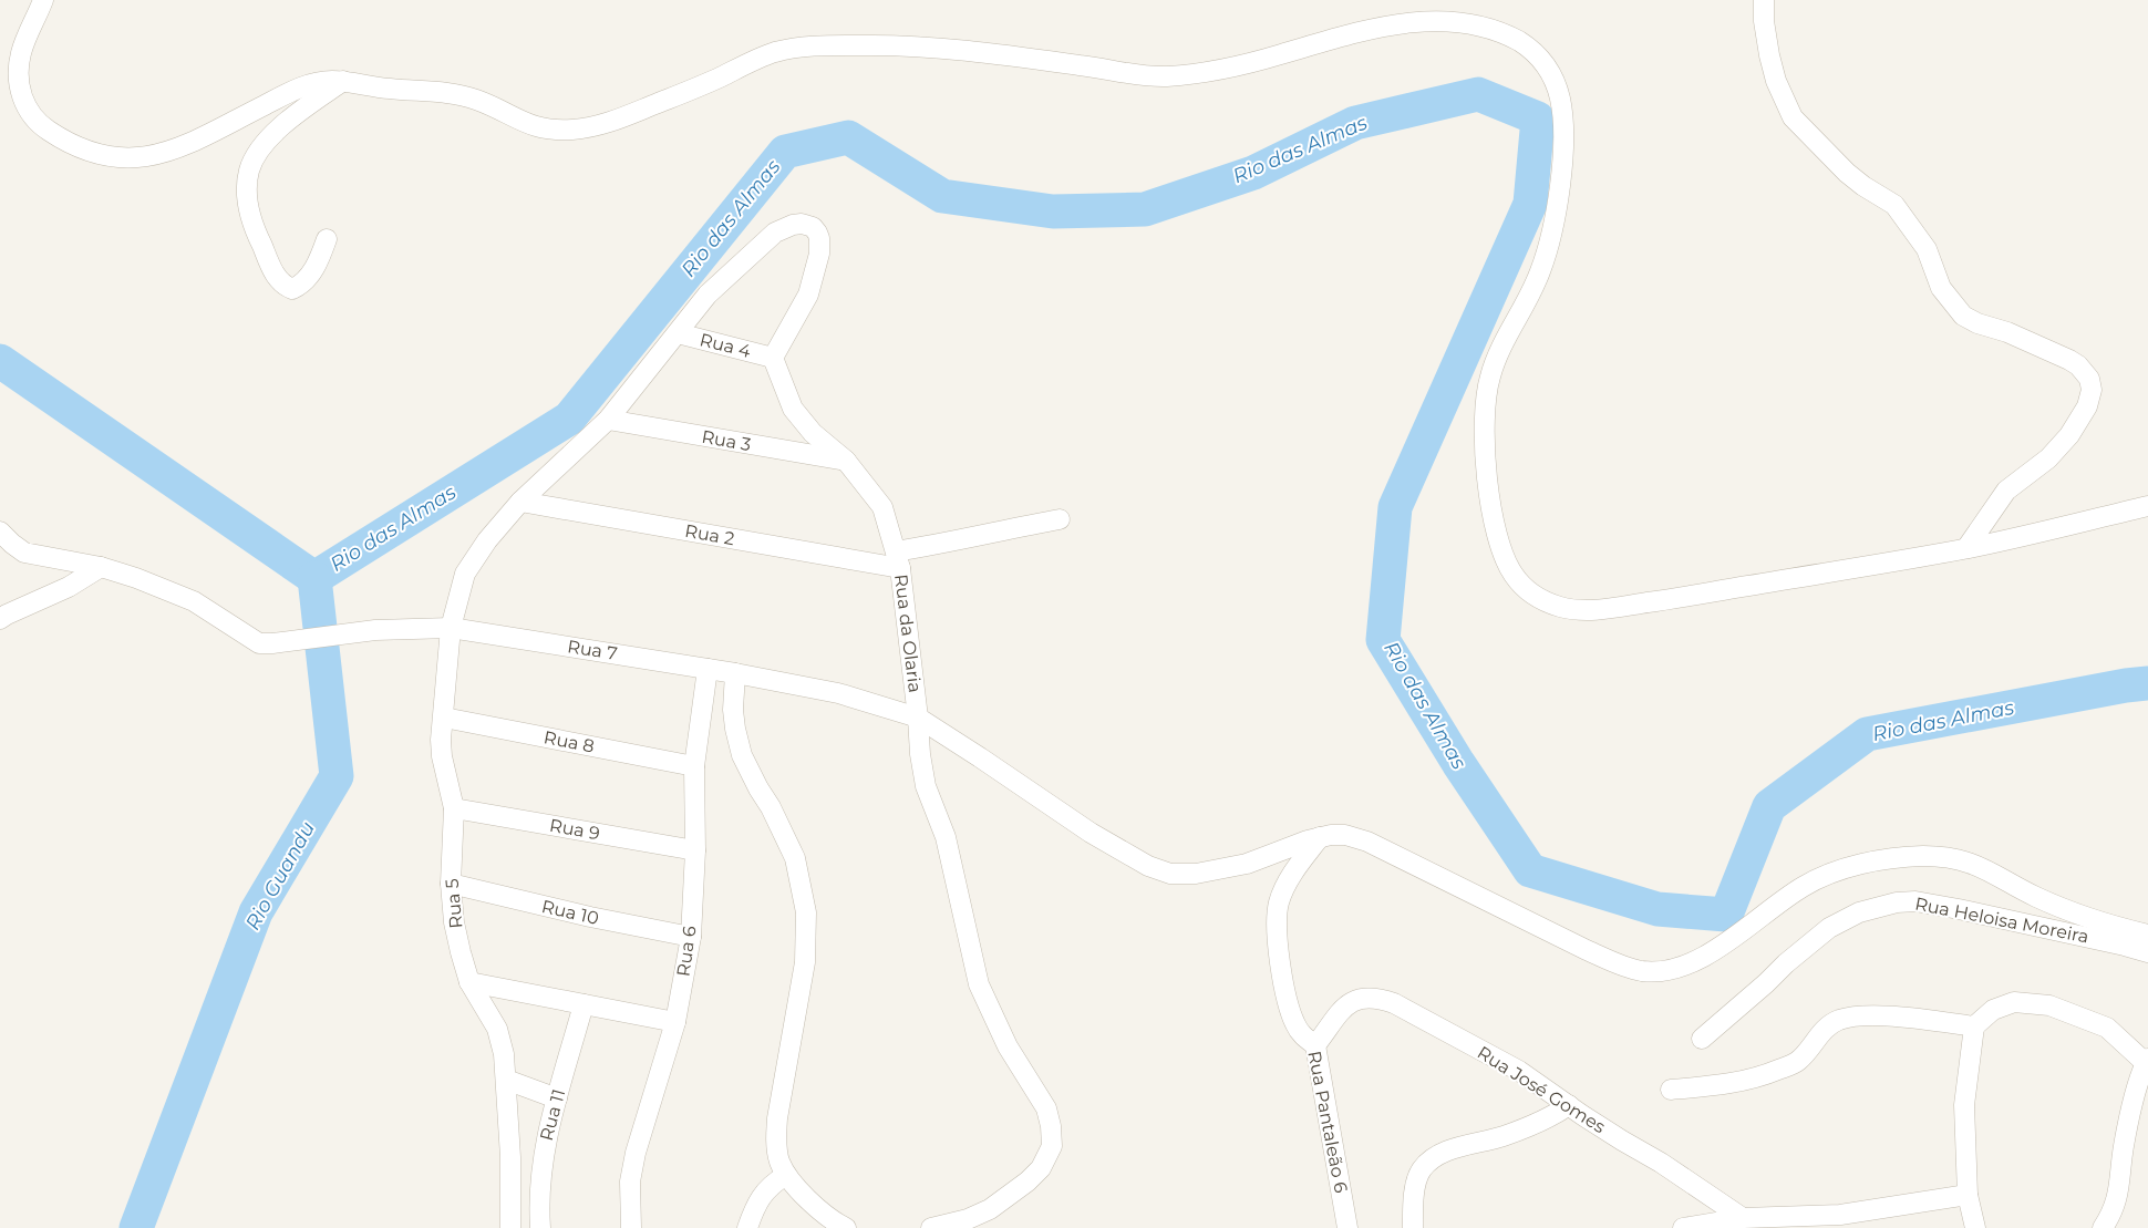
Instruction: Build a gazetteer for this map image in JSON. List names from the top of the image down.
{
  "streets": {
    "street": [
      "Rua 4",
      "Rua 3",
      "Rua 2",
      "Rua da Olaria",
      "Rua 7",
      "Rua 8",
      "Rua 9",
      "Rua 5",
      "Rua 10",
      "Rua Heloisa Moreira",
      "Rua 6",
      "Rua José Gomes",
      "Rua 11",
      "Rua Pantaleão 6"
    ]
  },
  "crossings": [
    ["Rua 4", "Rua da Olaria"],
    ["Rua 4", "Rua 5"],
    ["Rua 3", "Rua da Olaria"],
    ["Rua 3", "Rua 5"],
    ["Rua 2", "Rua da Olaria"],
    ["Rua 2", "Rua 5"],
    ["Rua da Olaria", "Rua 7"],
    ["Rua da Olaria", "Rua 5"],
    ["Rua 7", "Rua 5"],
    ["Rua 7", "Rua 6"],
    ["Rua 7", "Rua Pantaleão 6"],
    ["Rua 8", "Rua 5"],
    ["Rua 8", "Rua 6"],
    ["Rua 9", "Rua 5"],
    ["Rua 9", "Rua 6"],
    ["Rua 5", "Rua 10"],
    ["Rua 10", "Rua 6"],
    ["Rua José Gomes", "Rua Pantaleão 6"]
  ],
  "water": ["Rio das Almas", "Rio Guandu"]
}
